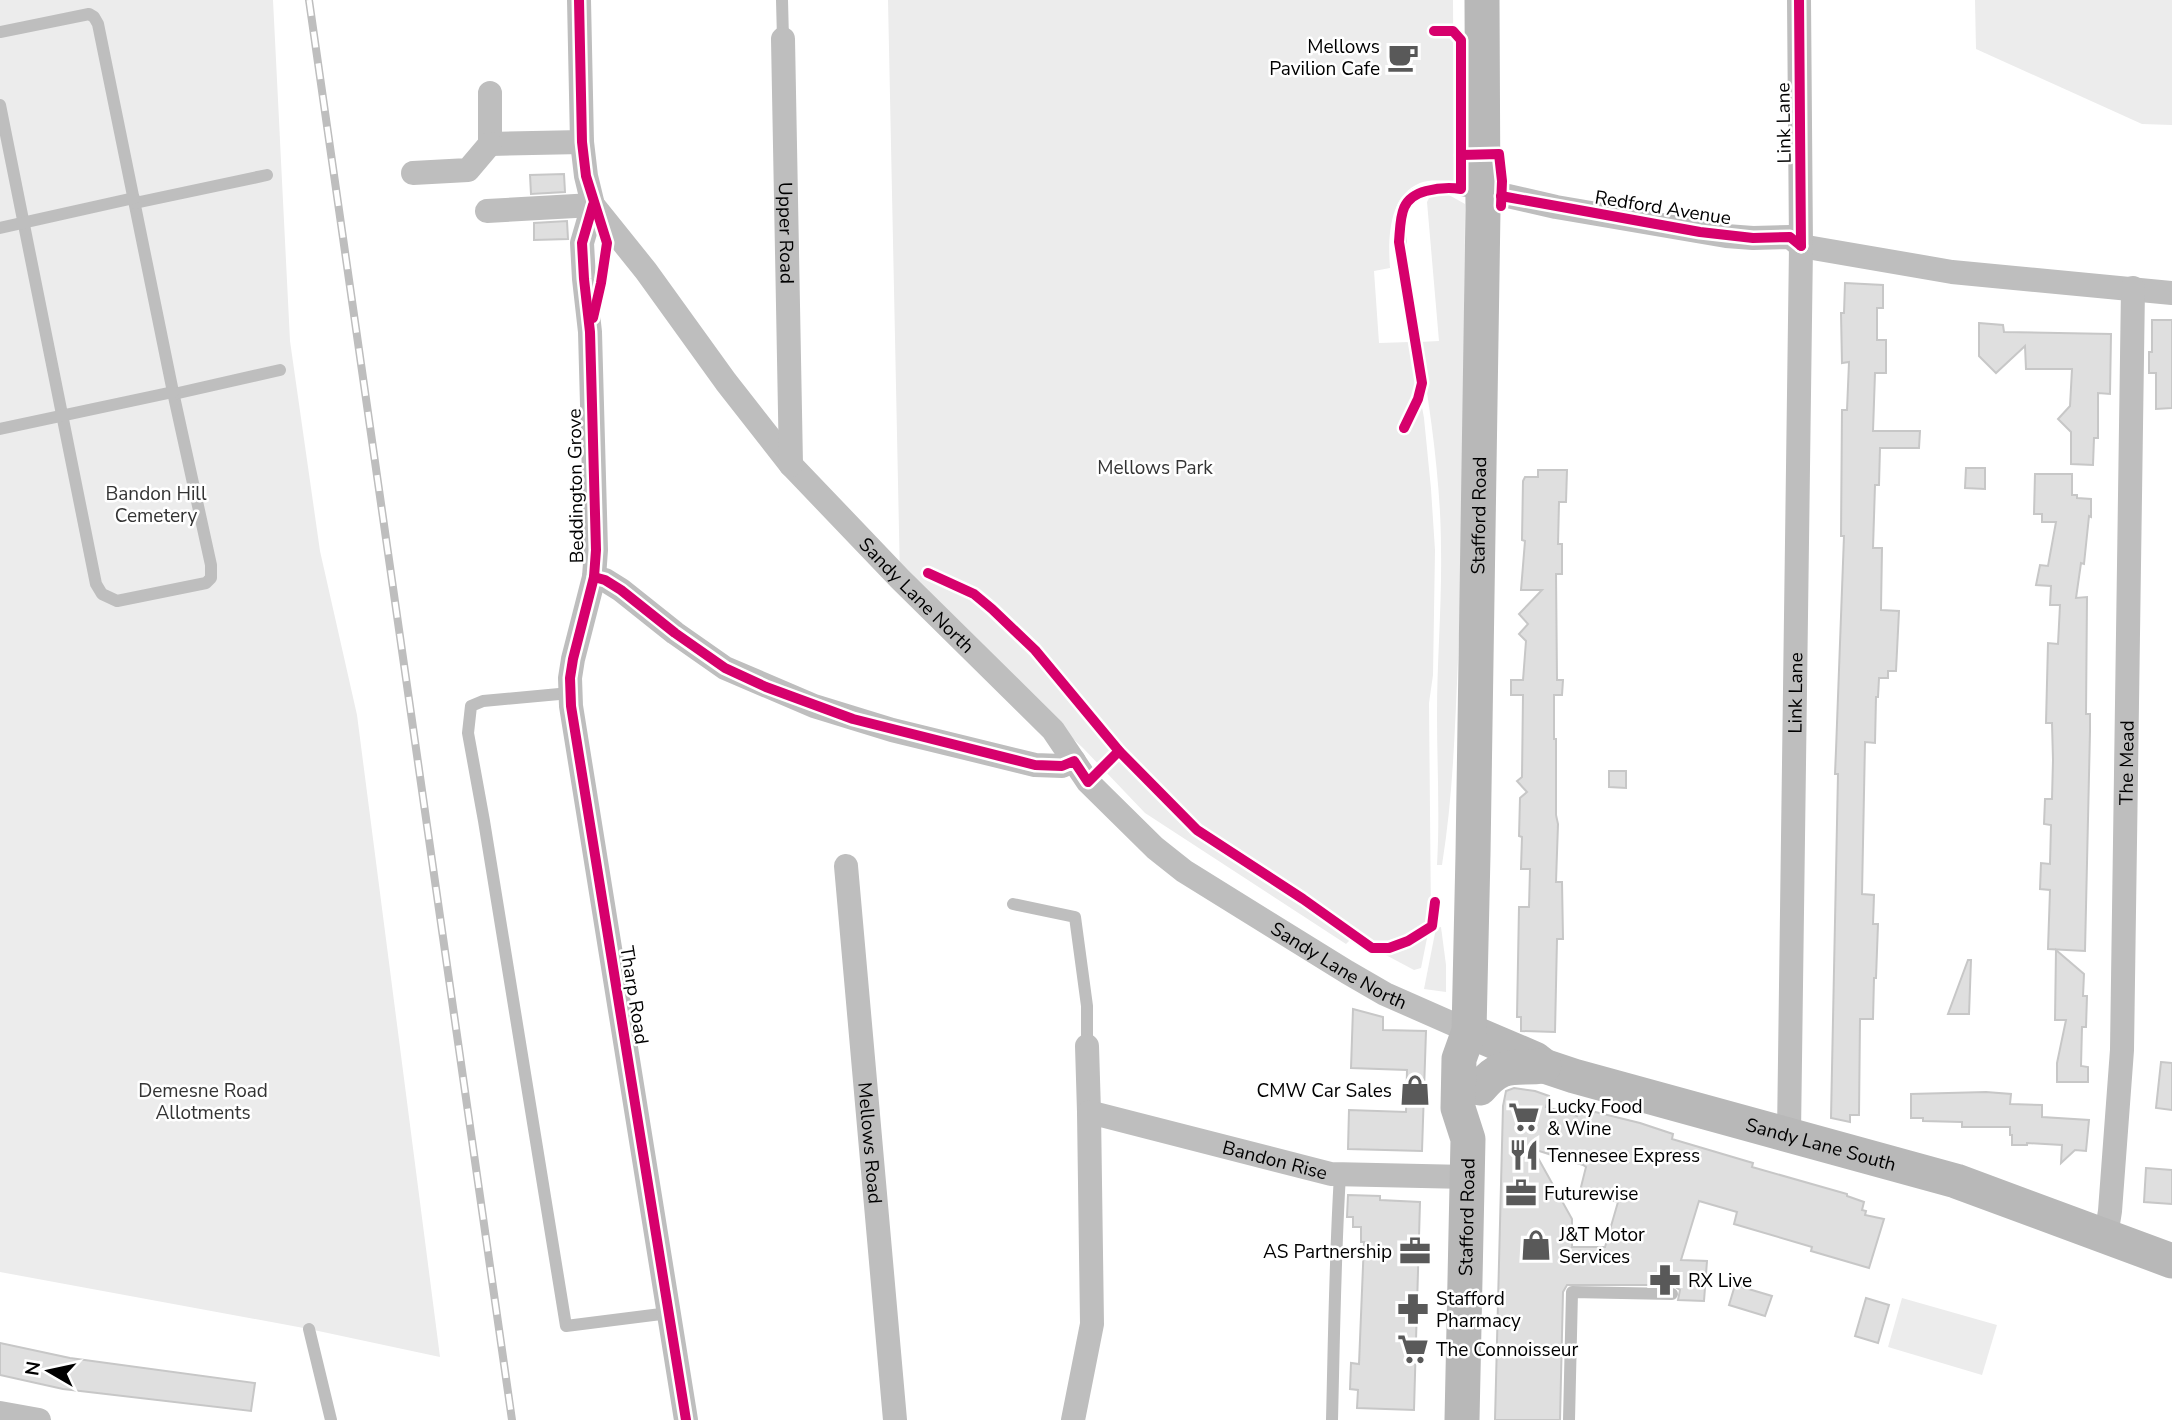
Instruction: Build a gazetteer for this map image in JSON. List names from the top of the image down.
{
  "streets": {
    "main road": ["Stafford Road", "Sandy Lane South"],
    "street": [
      "Link Lane",
      "Redford Avenue",
      "Upper Road",
      "Beddington Grove",
      "Sandy Lane North",
      "The Mead",
      "Tharp Road",
      "Mellows Road",
      "Bandon Rise"
    ]
  },
  "crossings": [
    ["Link Lane", "Redford Avenue"],
    ["Link Lane", "Sandy Lane South"],
    ["Redford Avenue", "Stafford Road"],
    ["Redford Avenue", "The Mead"],
    ["Upper Road", "Sandy Lane North"],
    ["Beddington Grove", "Sandy Lane North"],
    ["Beddington Grove", "Tharp Road"],
    ["Stafford Road", "Sandy Lane North"],
    ["Stafford Road", "Sandy Lane South"],
    ["Stafford Road", "Bandon Rise"],
    ["Sandy Lane North", "Sandy Lane South"],
    ["The Mead", "Sandy Lane South"]
  ],
  "parks": ["Mellows Park", "Bandon Hill Cemetery", "Demesne Road Allotments"],
  "places": {
    "cafe": ["Mellows Pavilion Cafe"],
    "shop": ["CMW Car Sales", "J&T Motor Services"],
    "supermarket": ["Lucky Food & Wine", "The Connoisseur"],
    "restaurant": ["Tennesee Express"],
    "office": ["Futurewise", "AS Partnership"],
    "pharmacy": ["RX Live", "Stafford Pharmacy"]
  },
  "north": "left"
}
